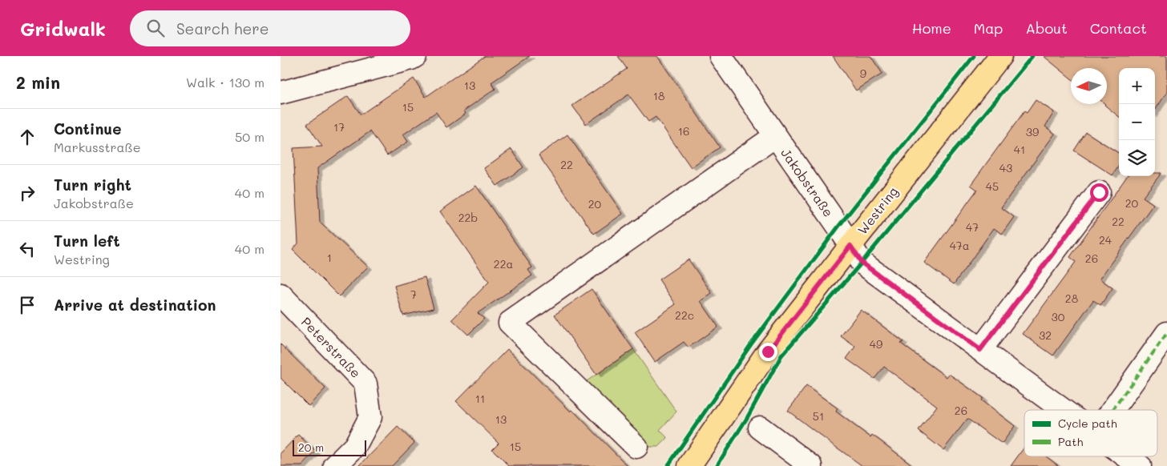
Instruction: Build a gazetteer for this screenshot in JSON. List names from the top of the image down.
{
  "streets": {
    "main road": ["Westring"],
    "street": ["Jakobstraße", "Peterstraße"]
  },
  "crossings": [
    ["Jakobstraße", "Westring"]
  ],
  "house_numbers": [
    "9",
    "13",
    "18",
    "15",
    "17",
    "16",
    "39",
    "41",
    "22",
    "43",
    "45",
    "20",
    "20",
    "22b",
    "22",
    "47",
    "24",
    "47a",
    "1",
    "26",
    "22a",
    "7",
    "28",
    "22c",
    "30",
    "32",
    "49",
    "11",
    "26",
    "51",
    "13",
    "15"
  ],
  "legend": ["Cycle path", "Path"],
  "scale_bar": "20 m",
  "north": "left",
  "page": {
    "header": "Gridwalk",
    "search": "Search here",
    "nav": [
      "Home",
      "Map",
      "About",
      "Contact"
    ],
    "heading": ["2 min", "Walk · 130 m"],
    "map_buttons": ["+", "−"],
    "list": [
      ["Continue", "Markusstraße", "50 m"],
      ["Turn right", "Jakobstraße", "40 m"],
      ["Turn left", "Westring", "40 m"],
      "Arrive at destination"
    ],
    "scale": "20 m"
  }
}
